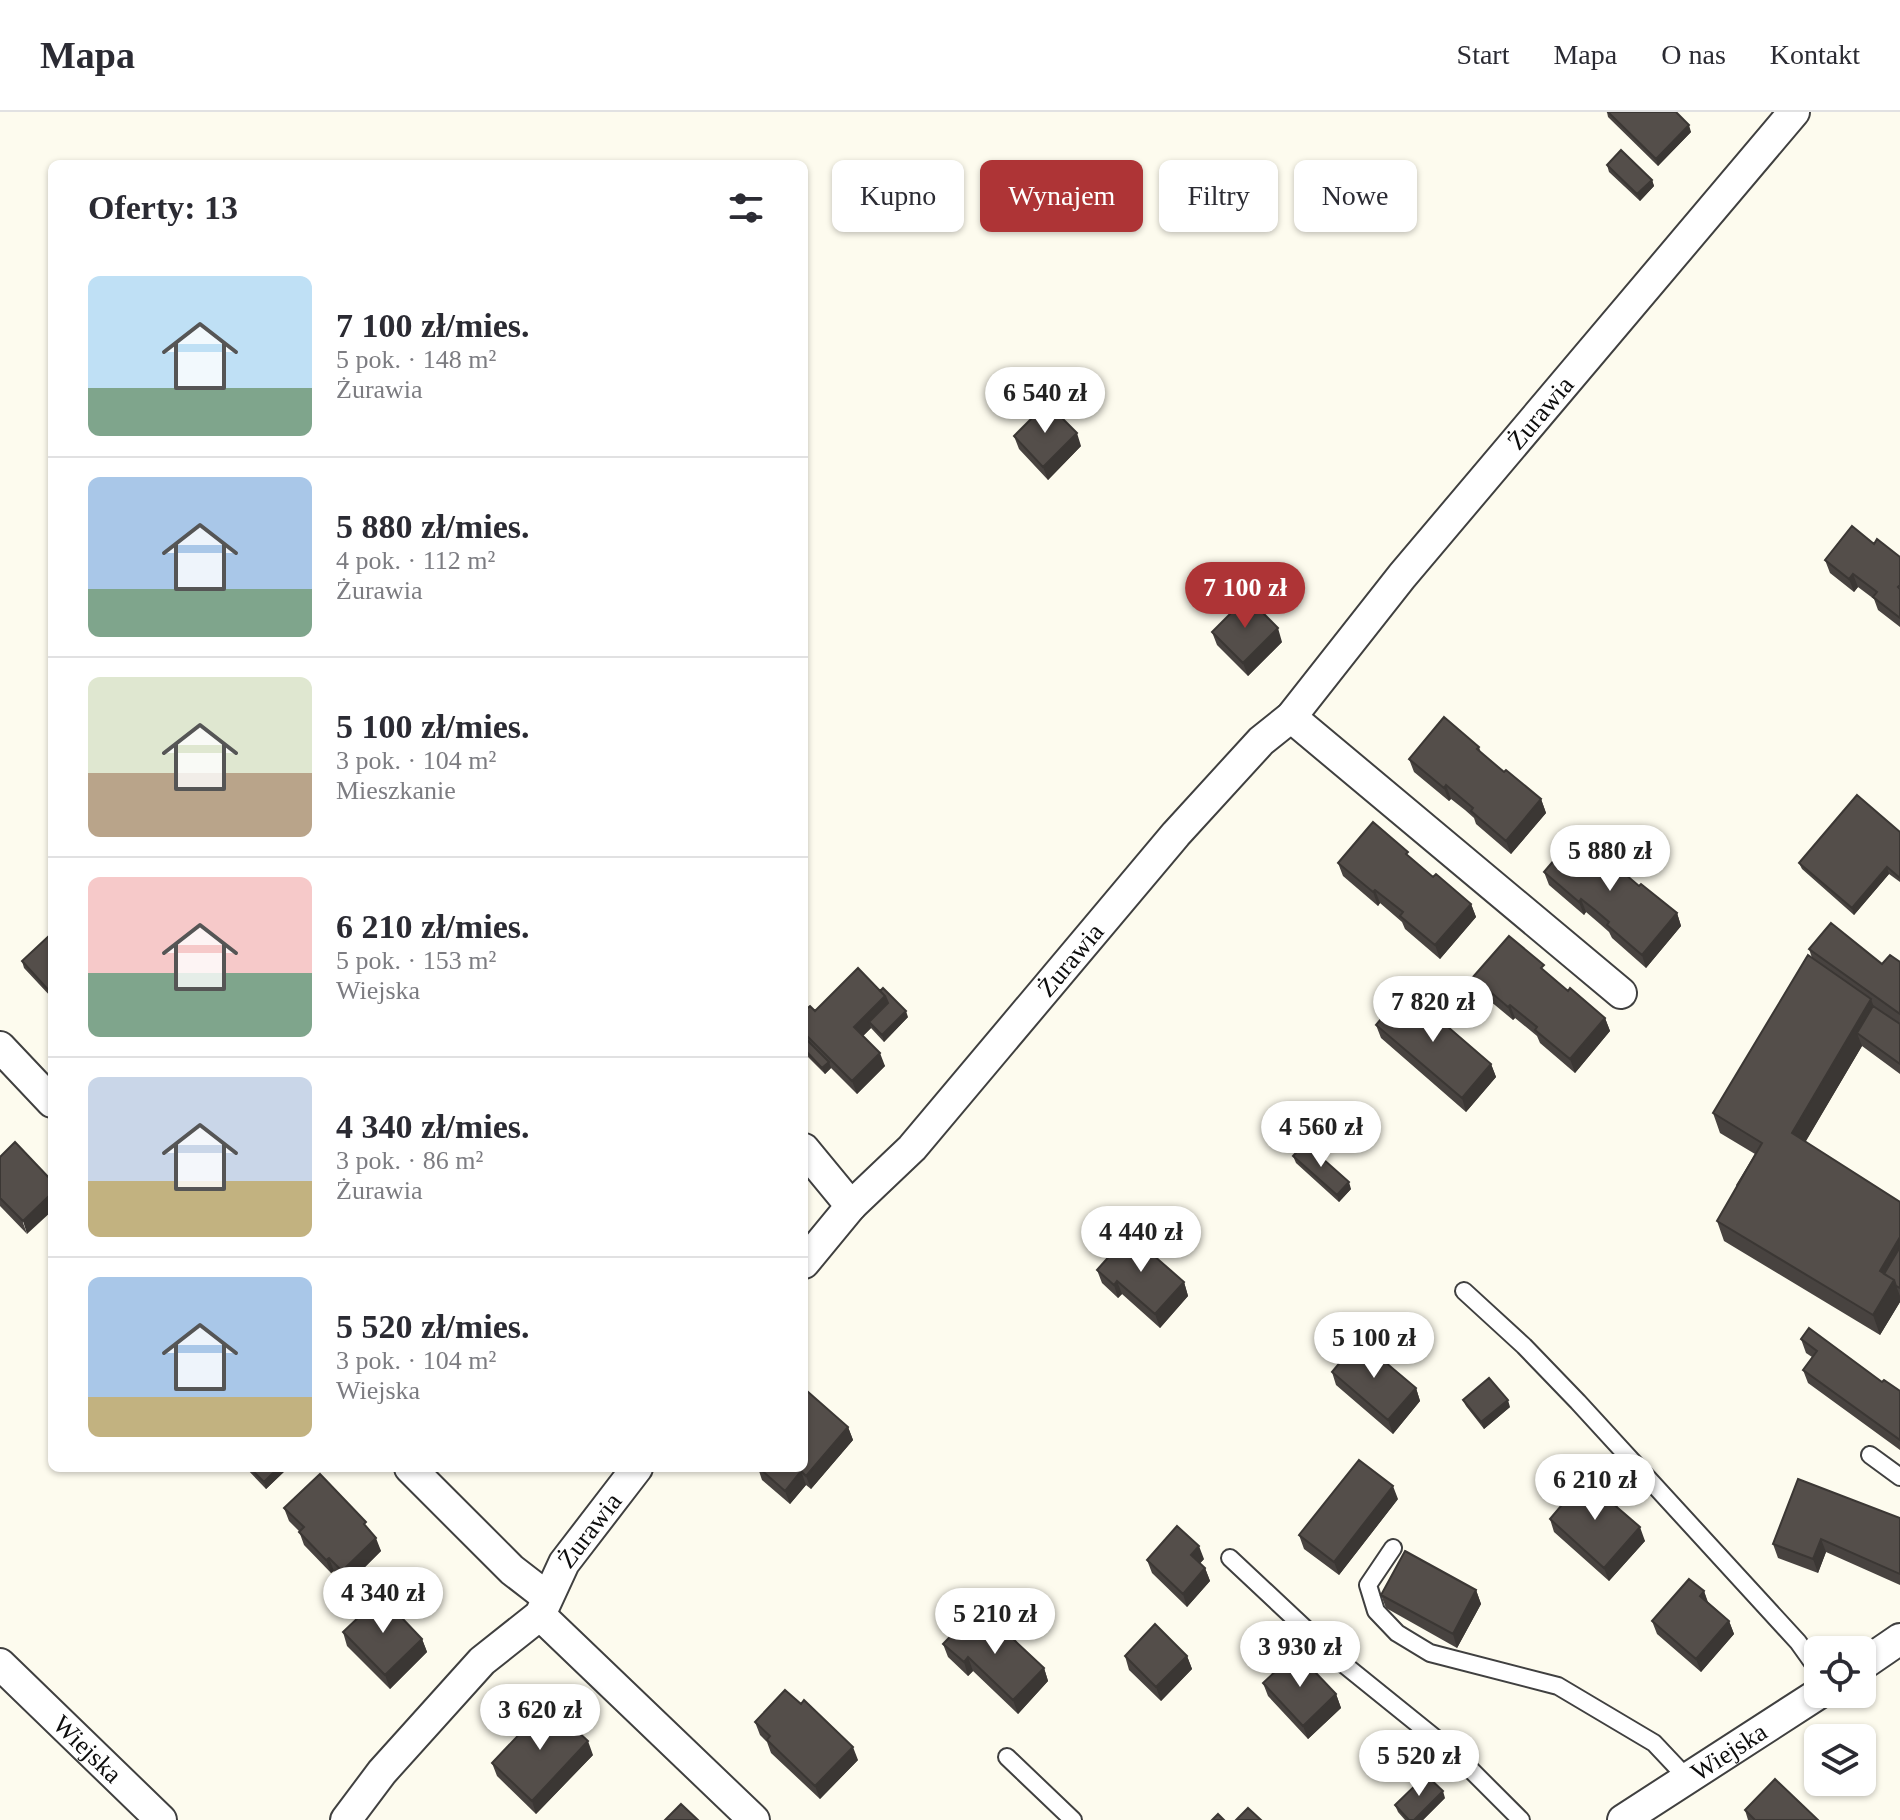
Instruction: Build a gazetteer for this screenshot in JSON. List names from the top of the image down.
{
  "streets": {
    "street": ["Żurawia", "Wiejska"]
  },
  "page": {
    "header": "Mapa",
    "nav": [
      "Start",
      "Mapa",
      "O nas",
      "Kontakt"
    ],
    "chip": [
      "Kupno",
      "Wynajem",
      "Filtry",
      "Nowe"
    ],
    "heading": "Oferty: 13",
    "list": [
      {
        "name": "7 100 zł/mies.",
        "note": "5 pok. · 148 m² · Żurawia"
      },
      {
        "name": "5 880 zł/mies.",
        "note": "4 pok. · 112 m² · Żurawia"
      },
      {
        "name": "5 100 zł/mies.",
        "note": "3 pok. · 104 m² · Mieszkanie"
      },
      {
        "name": "6 210 zł/mies.",
        "note": "5 pok. · 153 m² · Wiejska"
      },
      {
        "name": "4 340 zł/mies.",
        "note": "3 pok. · 86 m² · Żurawia"
      },
      {
        "name": "5 520 zł/mies.",
        "note": "3 pok. · 104 m² · Wiejska"
      }
    ],
    "price": [
      "6 540 zł",
      "7 100 zł",
      "5 880 zł",
      "7 820 zł",
      "4 560 zł",
      "4 440 zł",
      "5 100 zł",
      "6 210 zł",
      "4 340 zł",
      "5 210 zł",
      "3 930 zł",
      "3 620 zł",
      "5 520 zł"
    ]
  }
}
